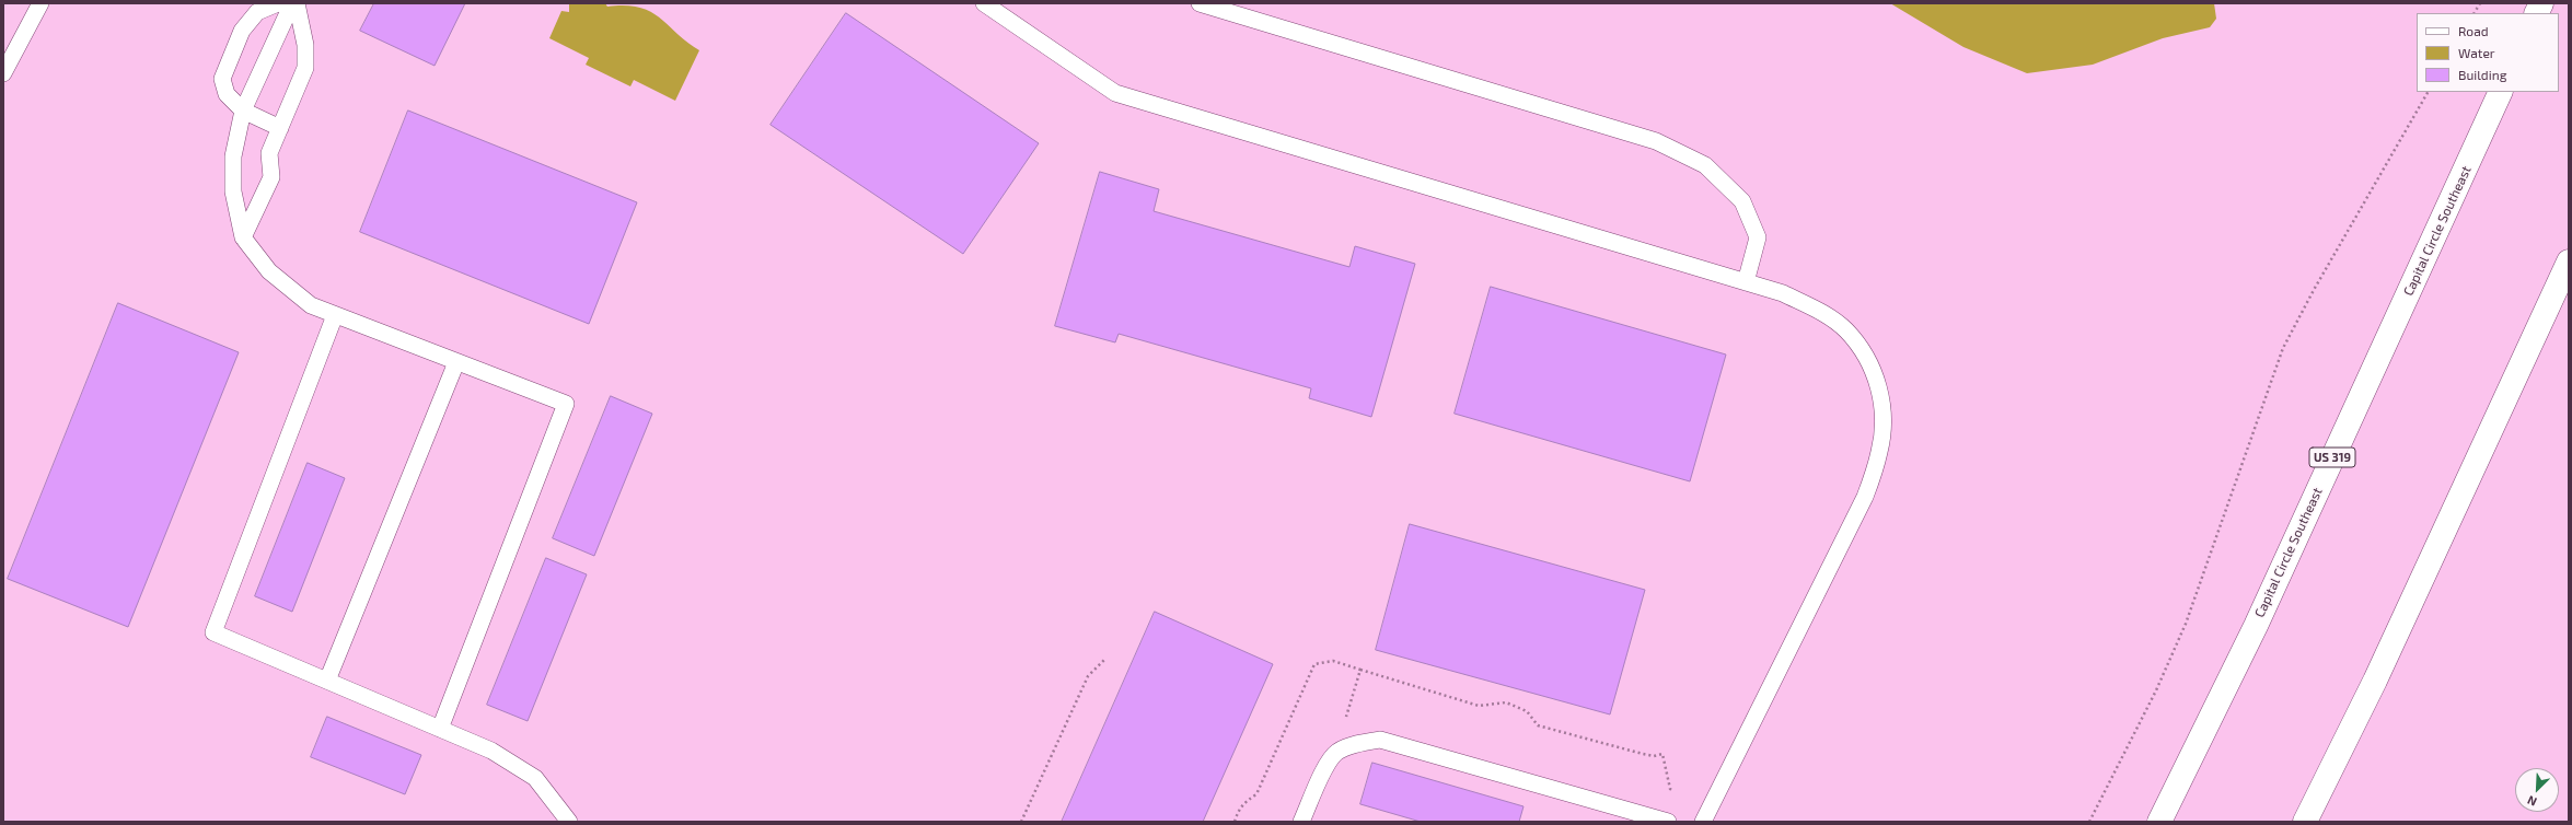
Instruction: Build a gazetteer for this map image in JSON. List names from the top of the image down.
{
  "streets": {
    "main road": ["Capital Circle Southeast", "US 319"]
  },
  "legend": ["Road", "Water", "Building"],
  "north": "bottom left"
}
